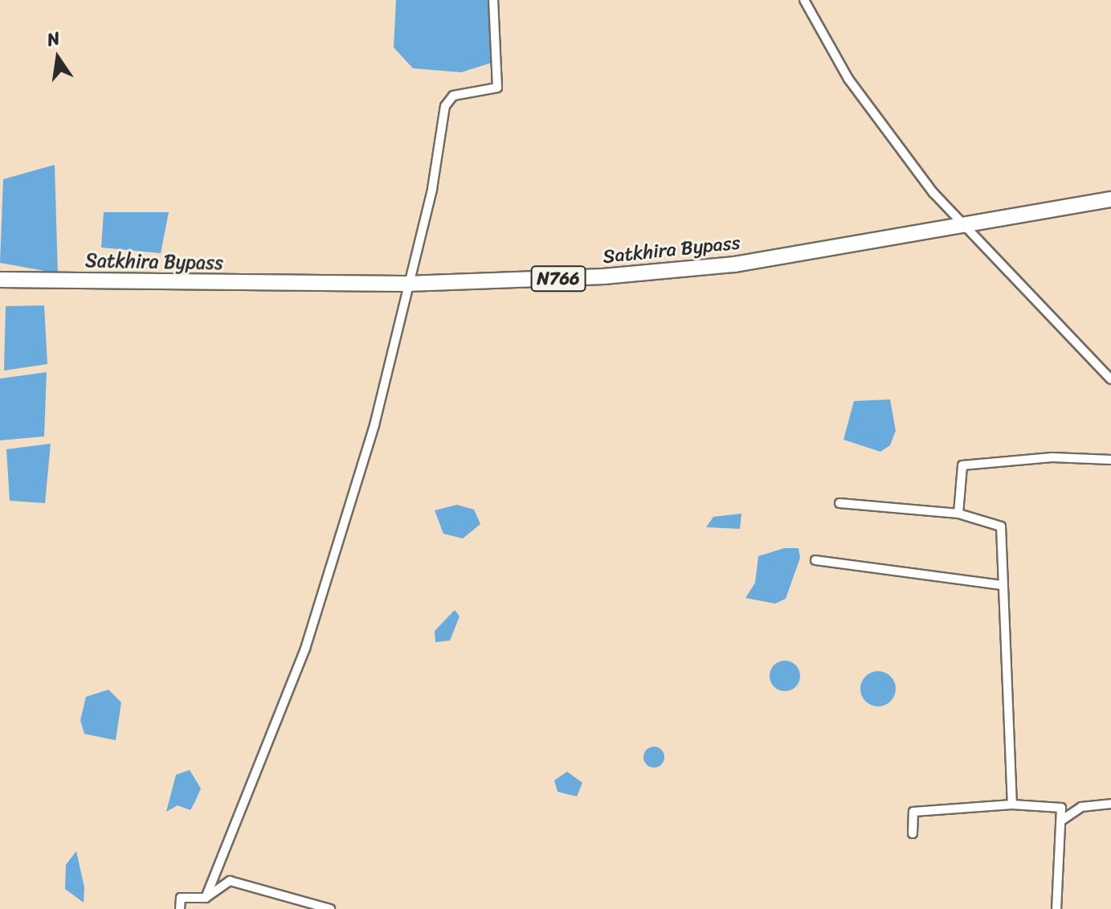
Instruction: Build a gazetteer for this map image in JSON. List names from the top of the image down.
{
  "streets": {
    "highway": ["Satkhira Bypass", "N766"]
  },
  "north": "top"
}
